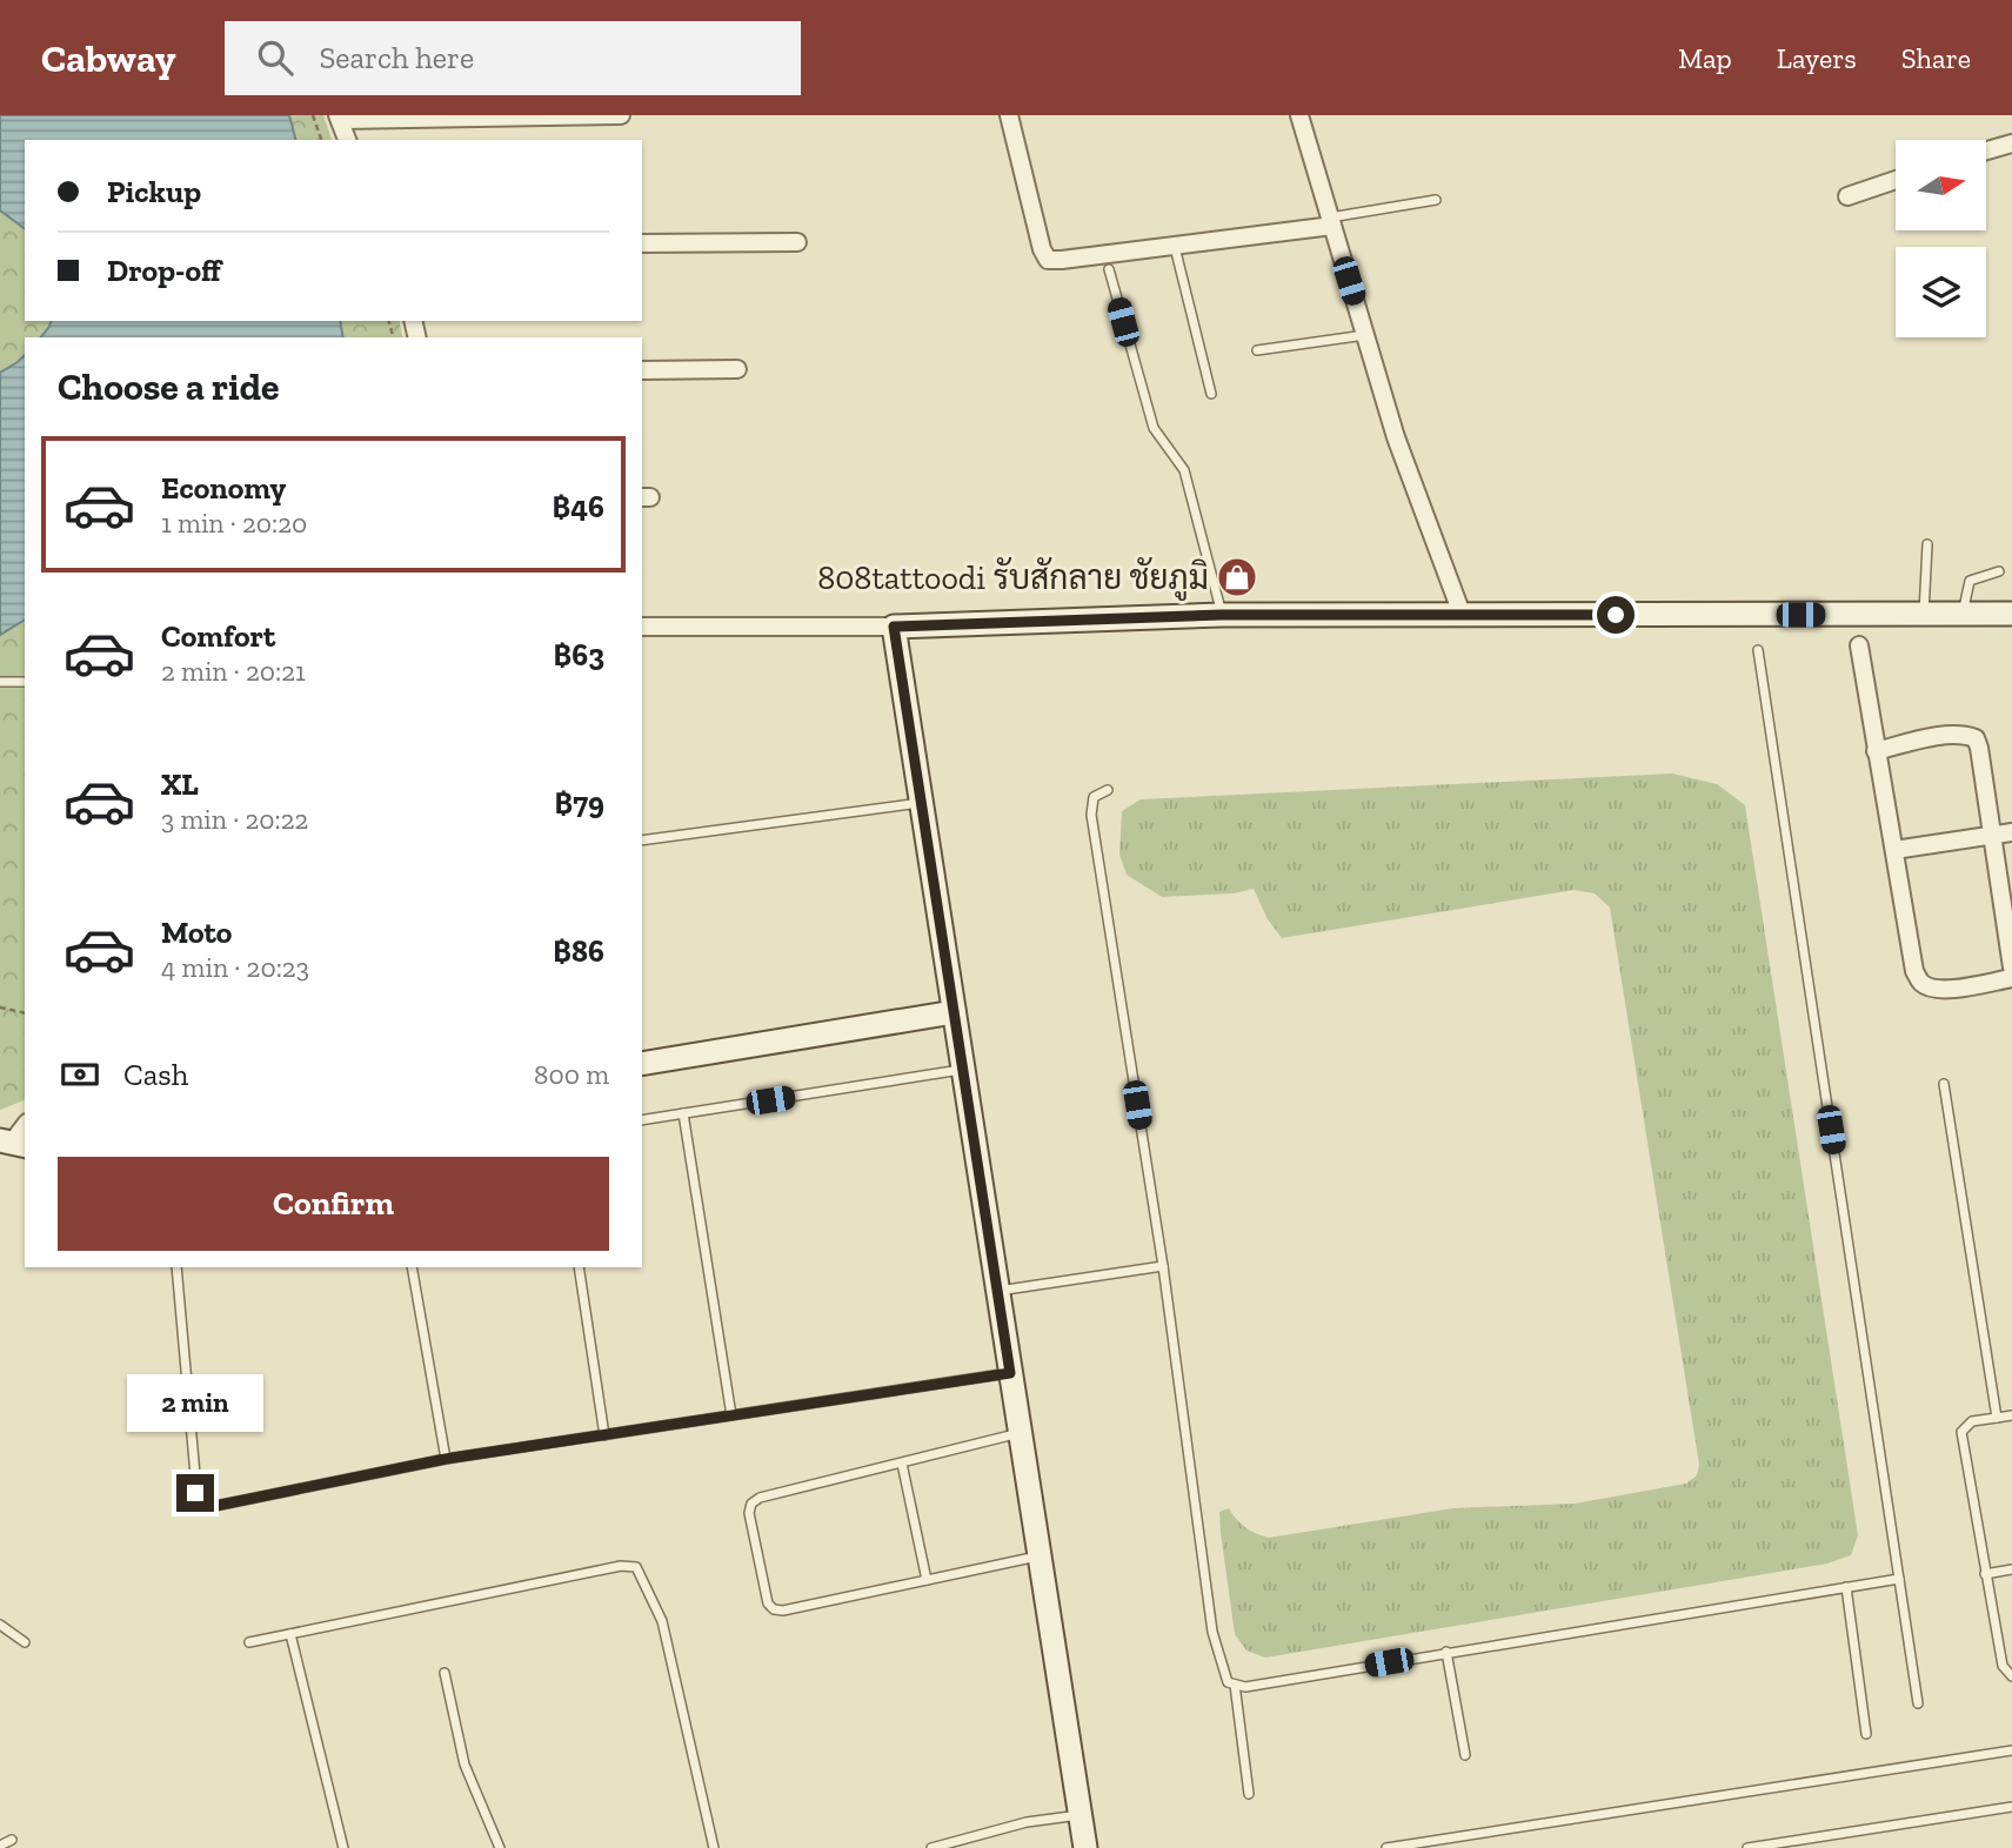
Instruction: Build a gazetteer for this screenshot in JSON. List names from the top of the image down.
{
  "places": {
    "shop": ["808tattoodi รับสักลาย ชัยภูมิ"]
  },
  "north": "right",
  "page": {
    "header": "Cabway",
    "search": "Search here",
    "nav": ["Map", "Layers", "Share"],
    "banner": ["Pickup", "Drop-off"],
    "heading": "Choose a ride",
    "list": [
      {
        "name": "Economy",
        "note": "1 min · 20:20",
        "value": "฿46"
      },
      {
        "name": "Comfort",
        "note": "2 min · 20:21",
        "value": "฿63"
      },
      {
        "name": "XL",
        "note": "3 min · 20:22",
        "value": "฿79"
      },
      {
        "name": "Moto",
        "note": "4 min · 20:23",
        "value": "฿86"
      }
    ],
    "pay": ["Cash", "800 m"],
    "buttons": "Confirm",
    "bubble": "2 min"
  }
}
